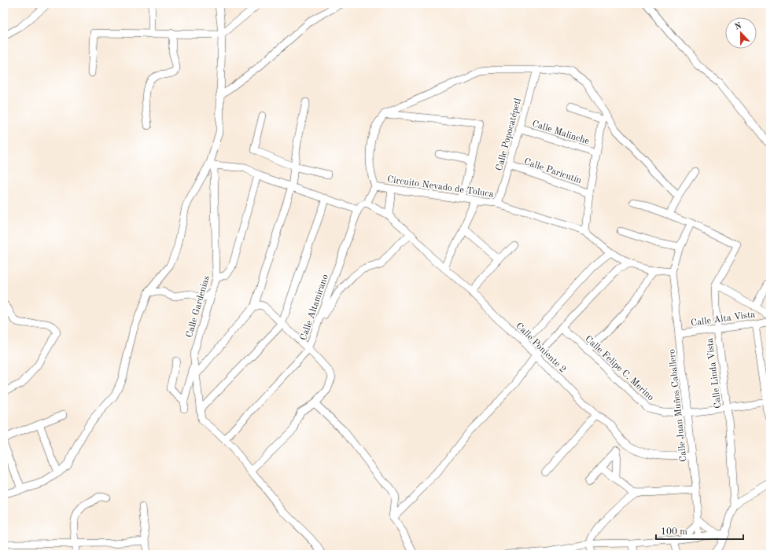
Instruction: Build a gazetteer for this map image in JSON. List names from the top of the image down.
{
  "streets": {
    "street": [
      "Calle Malinche",
      "Calle Popocatépetl",
      "Calle Paricutín",
      "Circuito Nevado de Toluca",
      "Calle Gardenias",
      "Calle Altamirano",
      "Calle Alta Vista",
      "Calle Poniente 2",
      "Calle Felipe C. Merino",
      "Calle Linda Vista",
      "Calle Juan Muños Caballero"
    ]
  },
  "crossings": [
    ["Calle Malinche", "Calle Popocatépetl"],
    ["Calle Popocatépetl", "Calle Paricutín"],
    ["Calle Popocatépetl", "Circuito Nevado de Toluca"],
    ["Calle Gardenias", "Calle Altamirano"],
    ["Calle Alta Vista", "Calle Linda Vista"],
    ["Calle Alta Vista", "Calle Juan Muños Caballero"],
    ["Calle Poniente 2", "Calle Juan Muños Caballero"],
    ["Calle Felipe C. Merino", "Calle Linda Vista"],
    ["Calle Felipe C. Merino", "Calle Juan Muños Caballero"]
  ],
  "scale_bar": "100 m",
  "north": "top"
}
